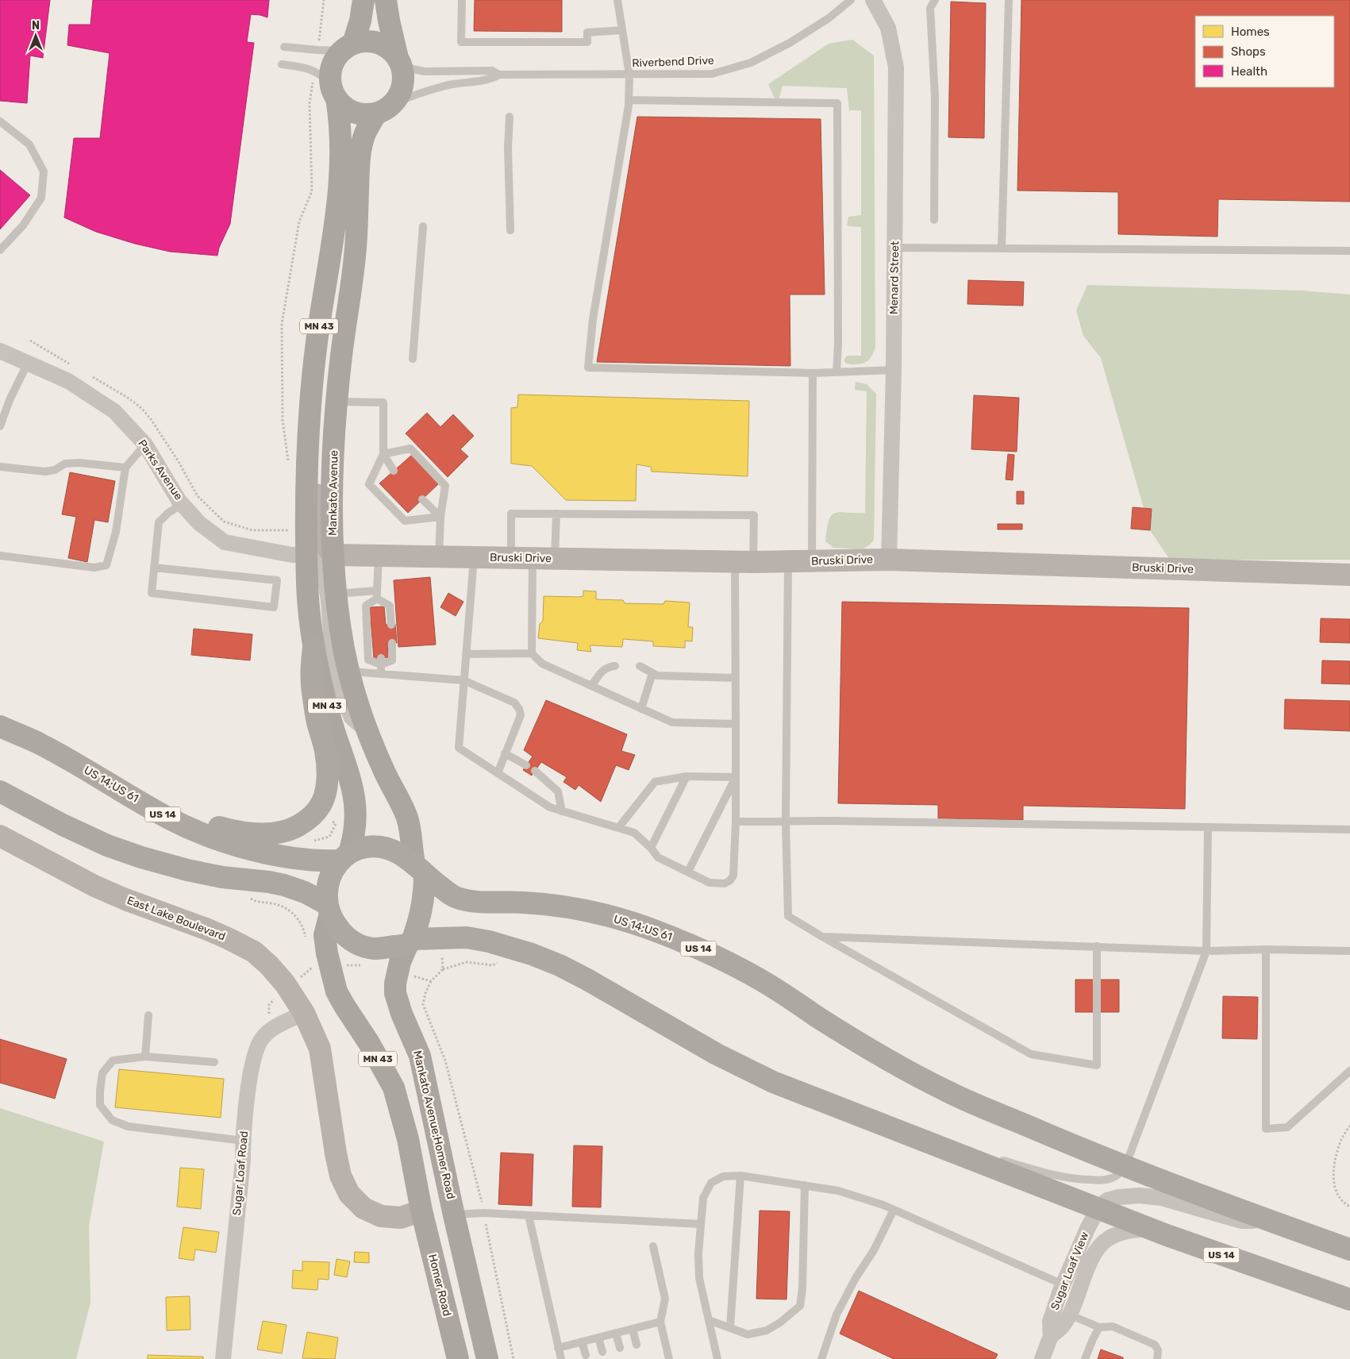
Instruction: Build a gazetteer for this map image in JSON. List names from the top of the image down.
{
  "streets": {
    "highway": ["US 14;US 61", "US 14"],
    "main road": [
      "MN 43",
      "Mankato Avenue",
      "Mankato Avenue;Homer Road",
      "Homer Road"
    ],
    "street": [
      "Menard Street",
      "Parks Avenue",
      "Bruski Drive",
      "East Lake Boulevard",
      "Sugar Loaf Road",
      "Sugar Loaf View"
    ],
    "lane": ["Riverbend Drive"]
  },
  "crossings": [
    ["Riverbend Drive", "MN 43"],
    ["Riverbend Drive", "Mankato Avenue"],
    ["Menard Street", "Bruski Drive"],
    ["MN 43", "Parks Avenue"],
    ["MN 43", "Mankato Avenue"],
    ["MN 43", "US 14;US 61"],
    ["MN 43", "US 14"],
    ["MN 43", "East Lake Boulevard"],
    ["MN 43", "Mankato Avenue;Homer Road"],
    ["MN 43", "Homer Road"],
    ["Mankato Avenue", "Bruski Drive"],
    ["Mankato Avenue", "US 14;US 61"],
    ["Mankato Avenue", "US 14"],
    ["Mankato Avenue", "Mankato Avenue;Homer Road"],
    ["US 14;US 61", "US 14"],
    ["US 14;US 61", "Mankato Avenue;Homer Road"],
    ["US 14", "Mankato Avenue;Homer Road"],
    ["US 14", "Sugar Loaf View"],
    ["East Lake Boulevard", "Sugar Loaf Road"],
    ["East Lake Boulevard", "Homer Road"]
  ],
  "legend": ["Homes", "Shops", "Health"],
  "north": "top"
}
